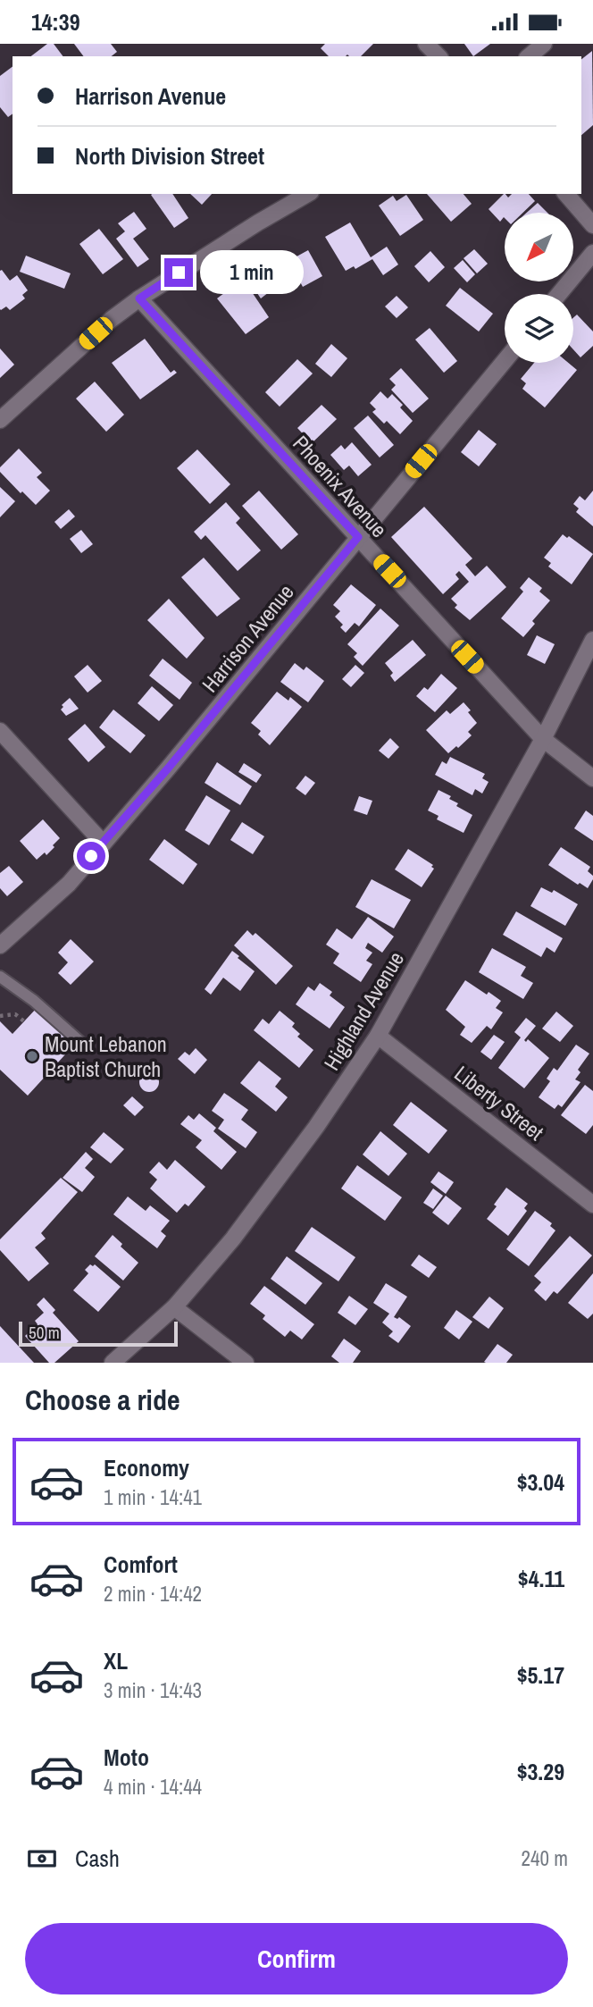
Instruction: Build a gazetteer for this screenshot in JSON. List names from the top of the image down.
{
  "streets": {
    "street": [
      "Phoenix Avenue",
      "Harrison Avenue",
      "Highland Avenue",
      "Liberty Street"
    ]
  },
  "crossings": [
    ["Phoenix Avenue", "Harrison Avenue"],
    ["Phoenix Avenue", "Highland Avenue"],
    ["Highland Avenue", "Liberty Street"]
  ],
  "places": ["Mount Lebanon Baptist Church"],
  "scale_bar": "50 m",
  "north": "bottom left",
  "page": {
    "status": "14:39",
    "banner": ["Harrison Avenue", "North Division Street"],
    "bubble": "1 min",
    "scale": "50 m",
    "heading": "Choose a ride",
    "list": [
      {
        "name": "Economy",
        "note": "1 min · 14:41",
        "value": "$3.04"
      },
      {
        "name": "Comfort",
        "note": "2 min · 14:42",
        "value": "$4.11"
      },
      {
        "name": "XL",
        "note": "3 min · 14:43",
        "value": "$5.17"
      },
      {
        "name": "Moto",
        "note": "4 min · 14:44",
        "value": "$3.29"
      }
    ],
    "pay": ["Cash", "240 m"],
    "buttons": "Confirm"
  }
}
